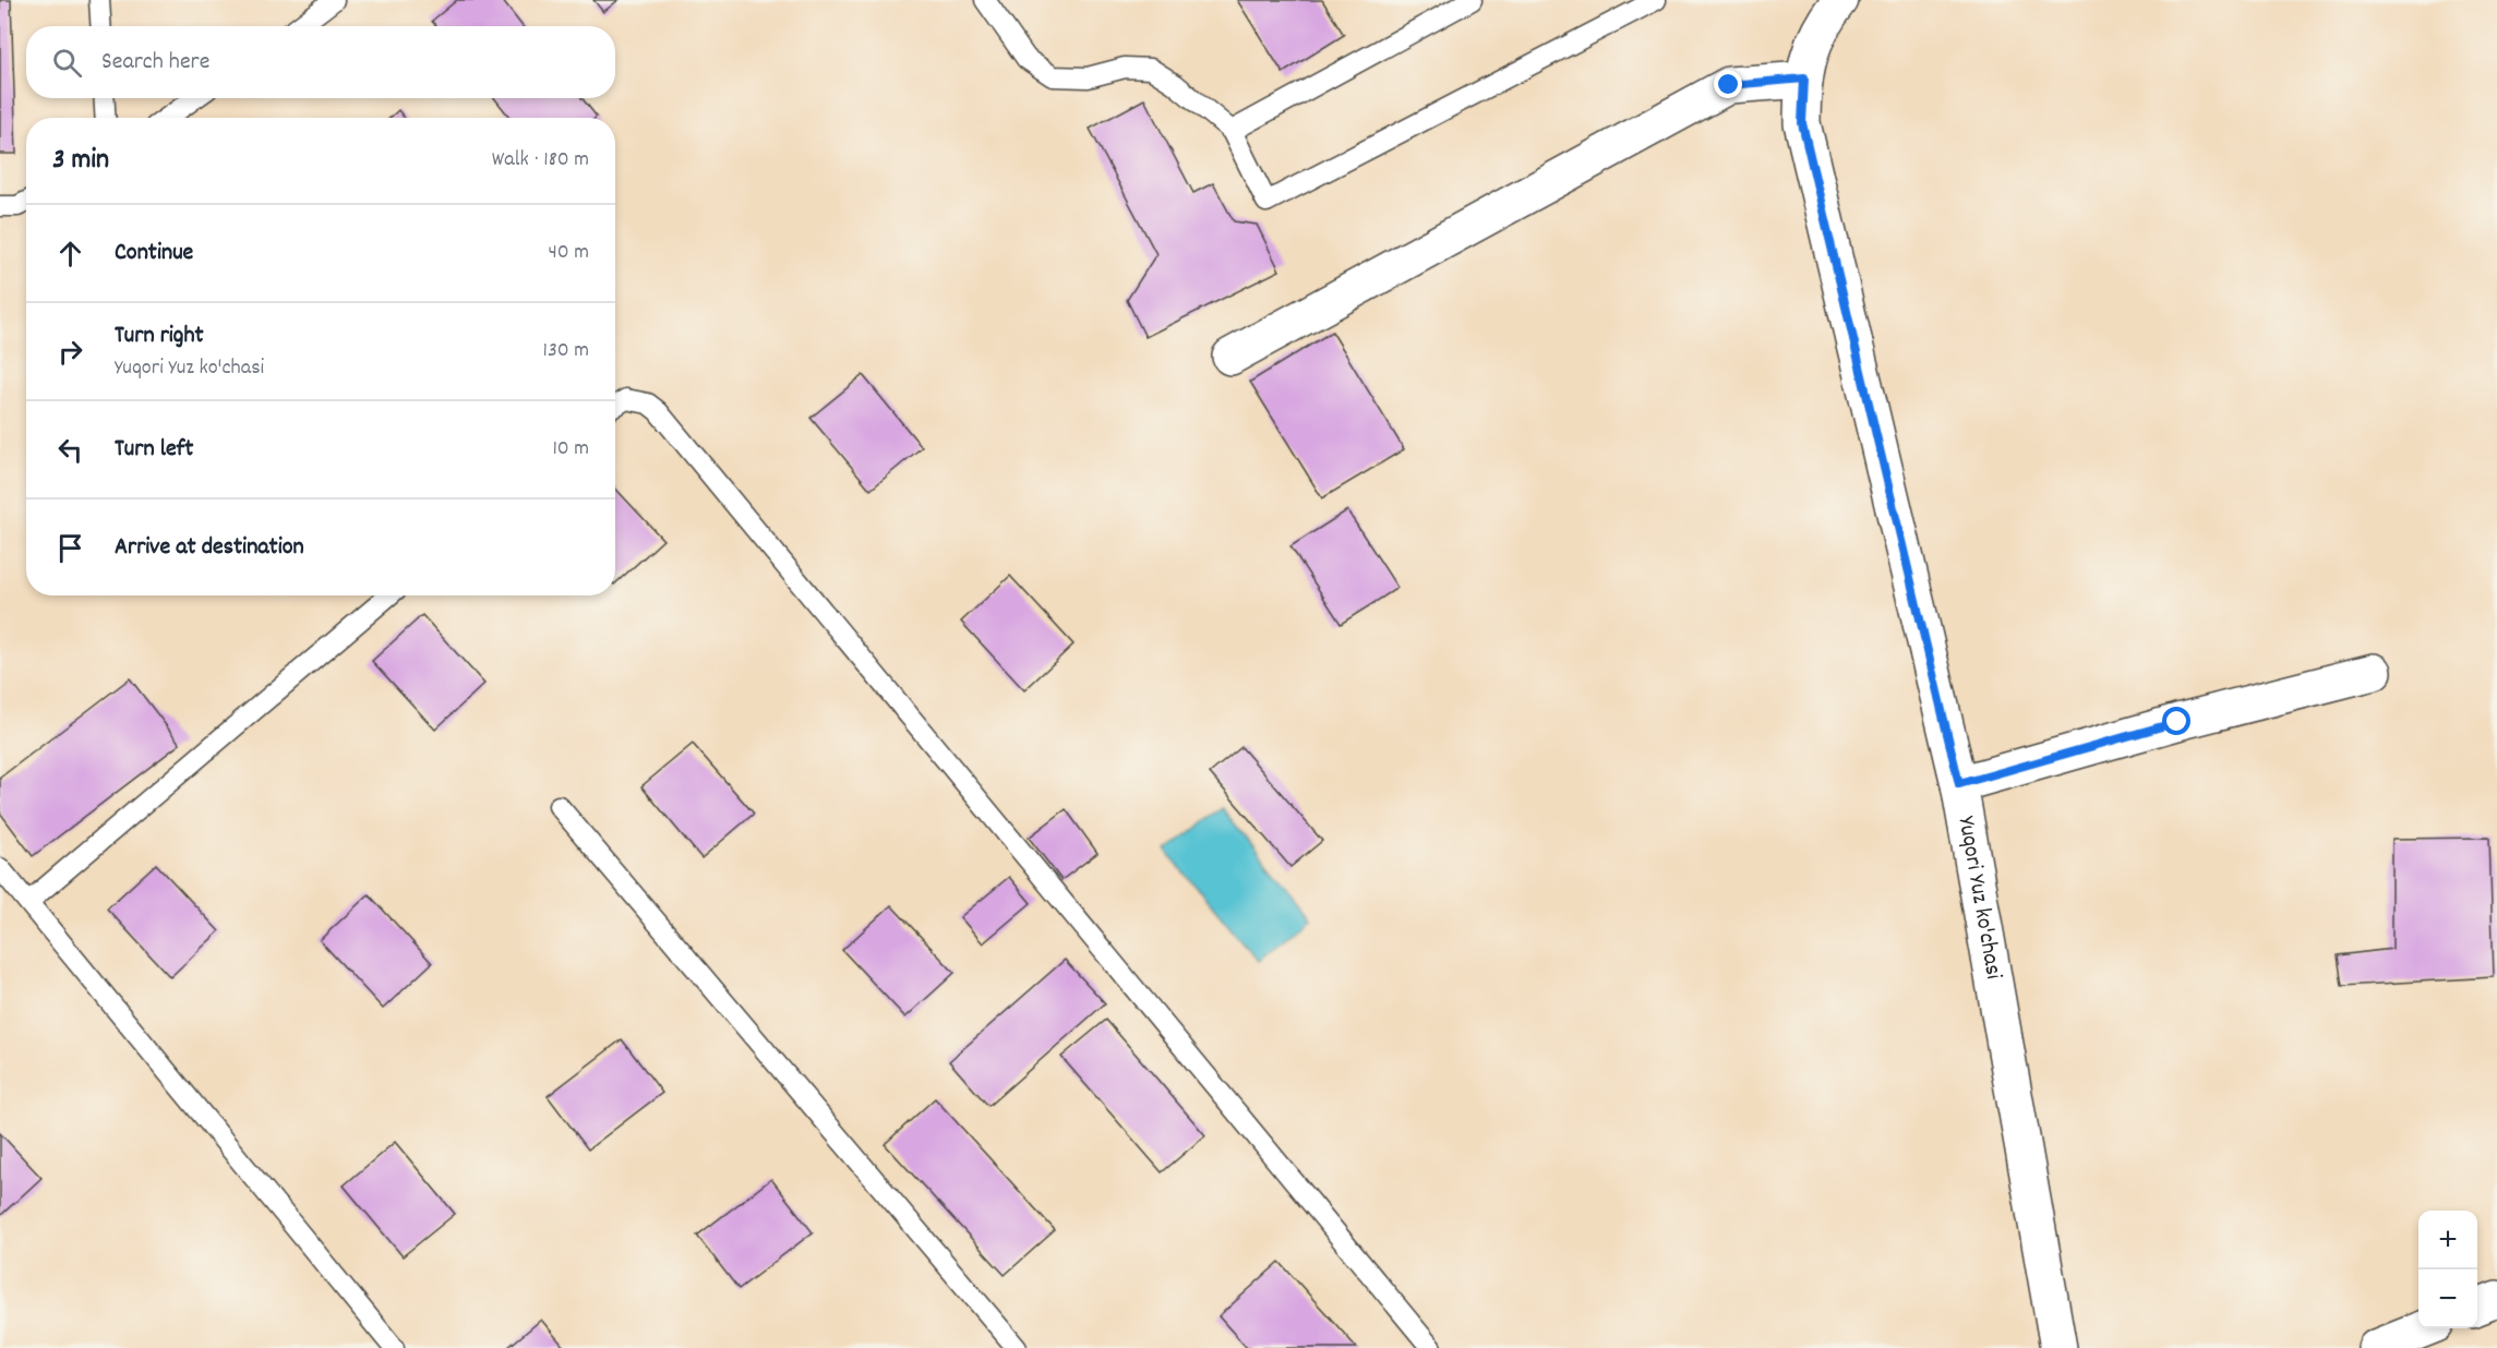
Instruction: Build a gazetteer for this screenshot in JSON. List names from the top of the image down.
{
  "streets": {
    "street": ["Yuqori Yuz ko'chasi"]
  },
  "page": {
    "search": "Search here",
    "heading": ["3 min", "Walk · 180 m"],
    "list": [
      ["Continue", "40 m"],
      ["Turn right", "Yuqori Yuz ko'chasi", "130 m"],
      ["Turn left", "10 m"],
      "Arrive at destination"
    ],
    "map_buttons": ["+", "−"]
  }
}
